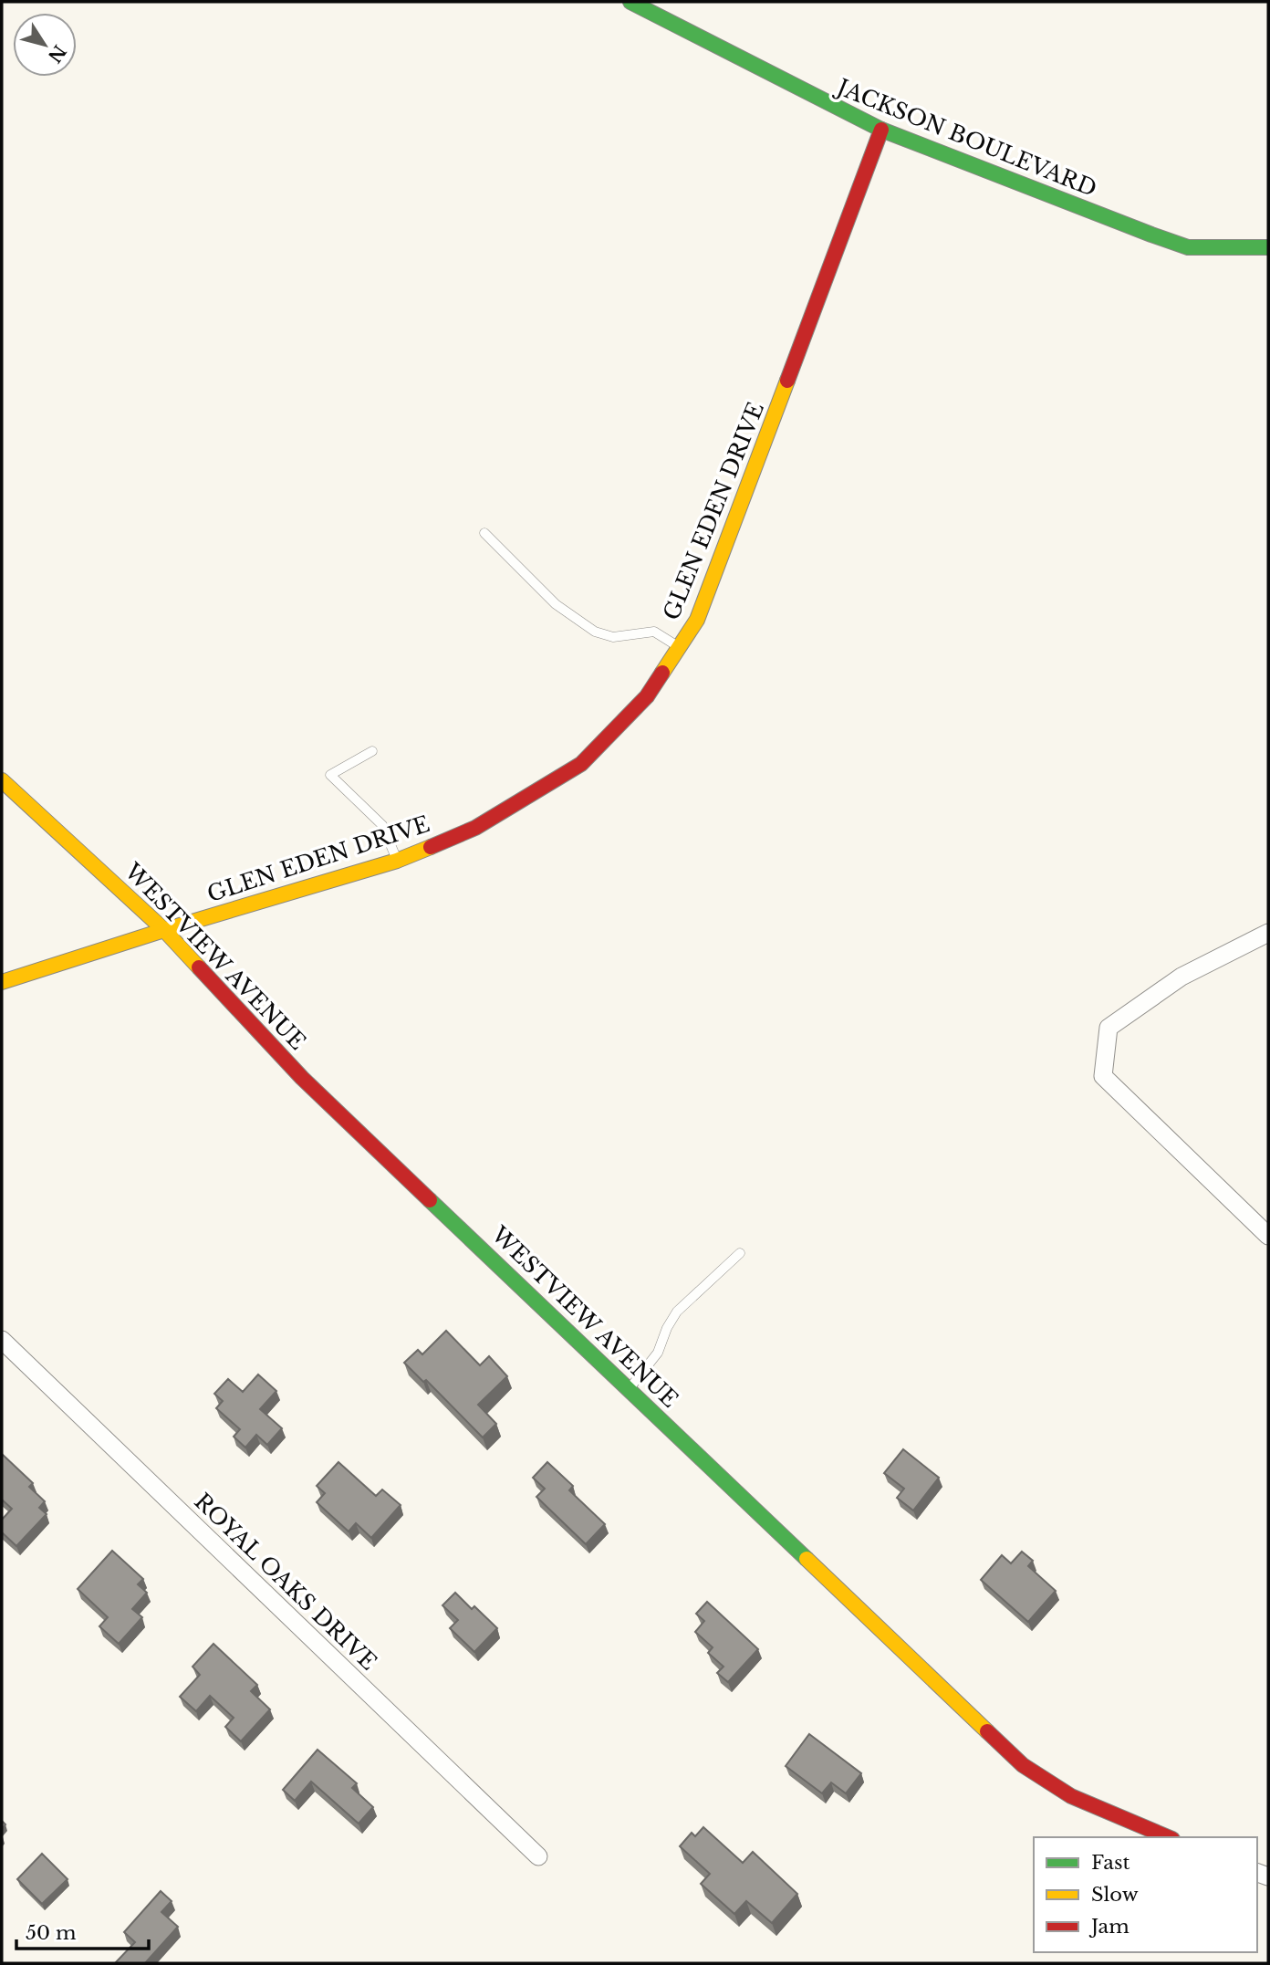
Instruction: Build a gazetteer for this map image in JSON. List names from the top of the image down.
{
  "streets": {
    "street": [
      "JACKSON BOULEVARD",
      "GLEN EDEN DRIVE",
      "WESTVIEW AVENUE",
      "ROYAL OAKS DRIVE"
    ]
  },
  "crossings": [
    ["JACKSON BOULEVARD", "GLEN EDEN DRIVE"],
    ["GLEN EDEN DRIVE", "WESTVIEW AVENUE"]
  ],
  "legend": ["Fast", "Slow", "Jam"],
  "scale_bar": "50 m",
  "north": "bottom right"
}
